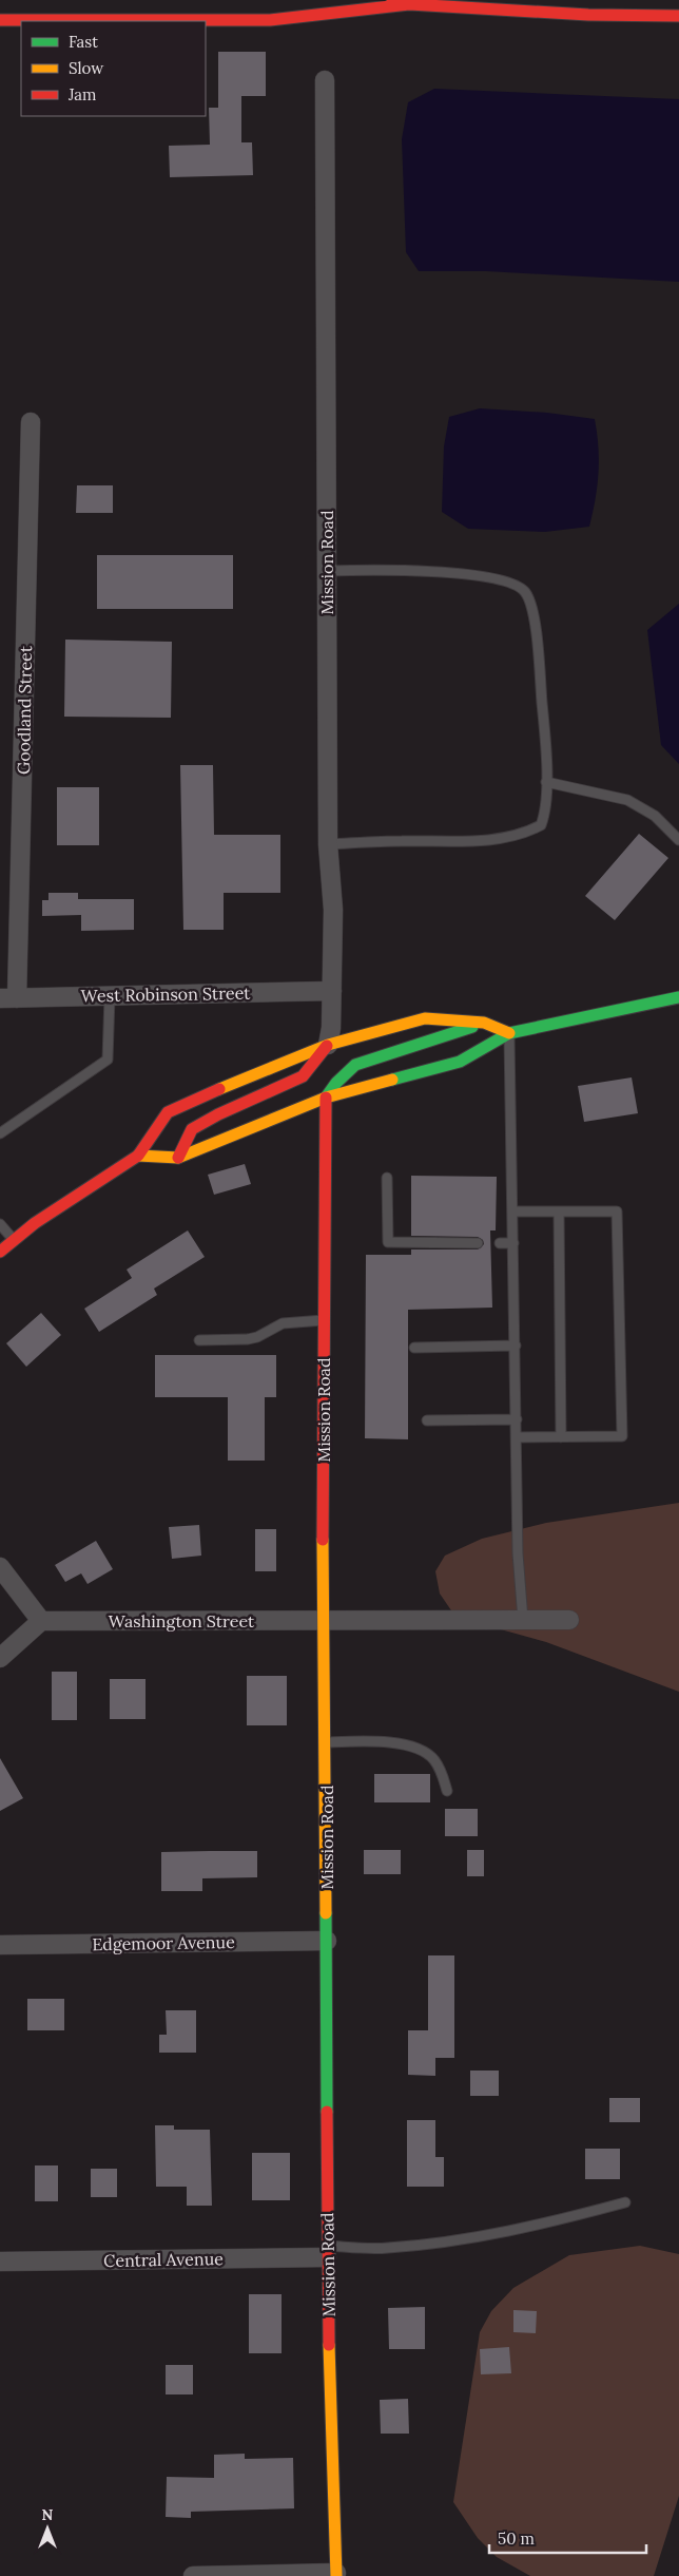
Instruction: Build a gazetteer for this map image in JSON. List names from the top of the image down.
{
  "streets": {
    "main road": ["Mission Road"],
    "street": [
      "Goodland Street",
      "West Robinson Street",
      "Washington Street",
      "Edgemoor Avenue",
      "Central Avenue"
    ]
  },
  "crossings": [
    ["Mission Road", "West Robinson Street"],
    ["Mission Road", "Washington Street"],
    ["Mission Road", "Edgemoor Avenue"],
    ["Mission Road", "Central Avenue"],
    ["Goodland Street", "West Robinson Street"]
  ],
  "legend": ["Fast", "Slow", "Jam"],
  "scale_bar": "50 m",
  "north": "top"
}
